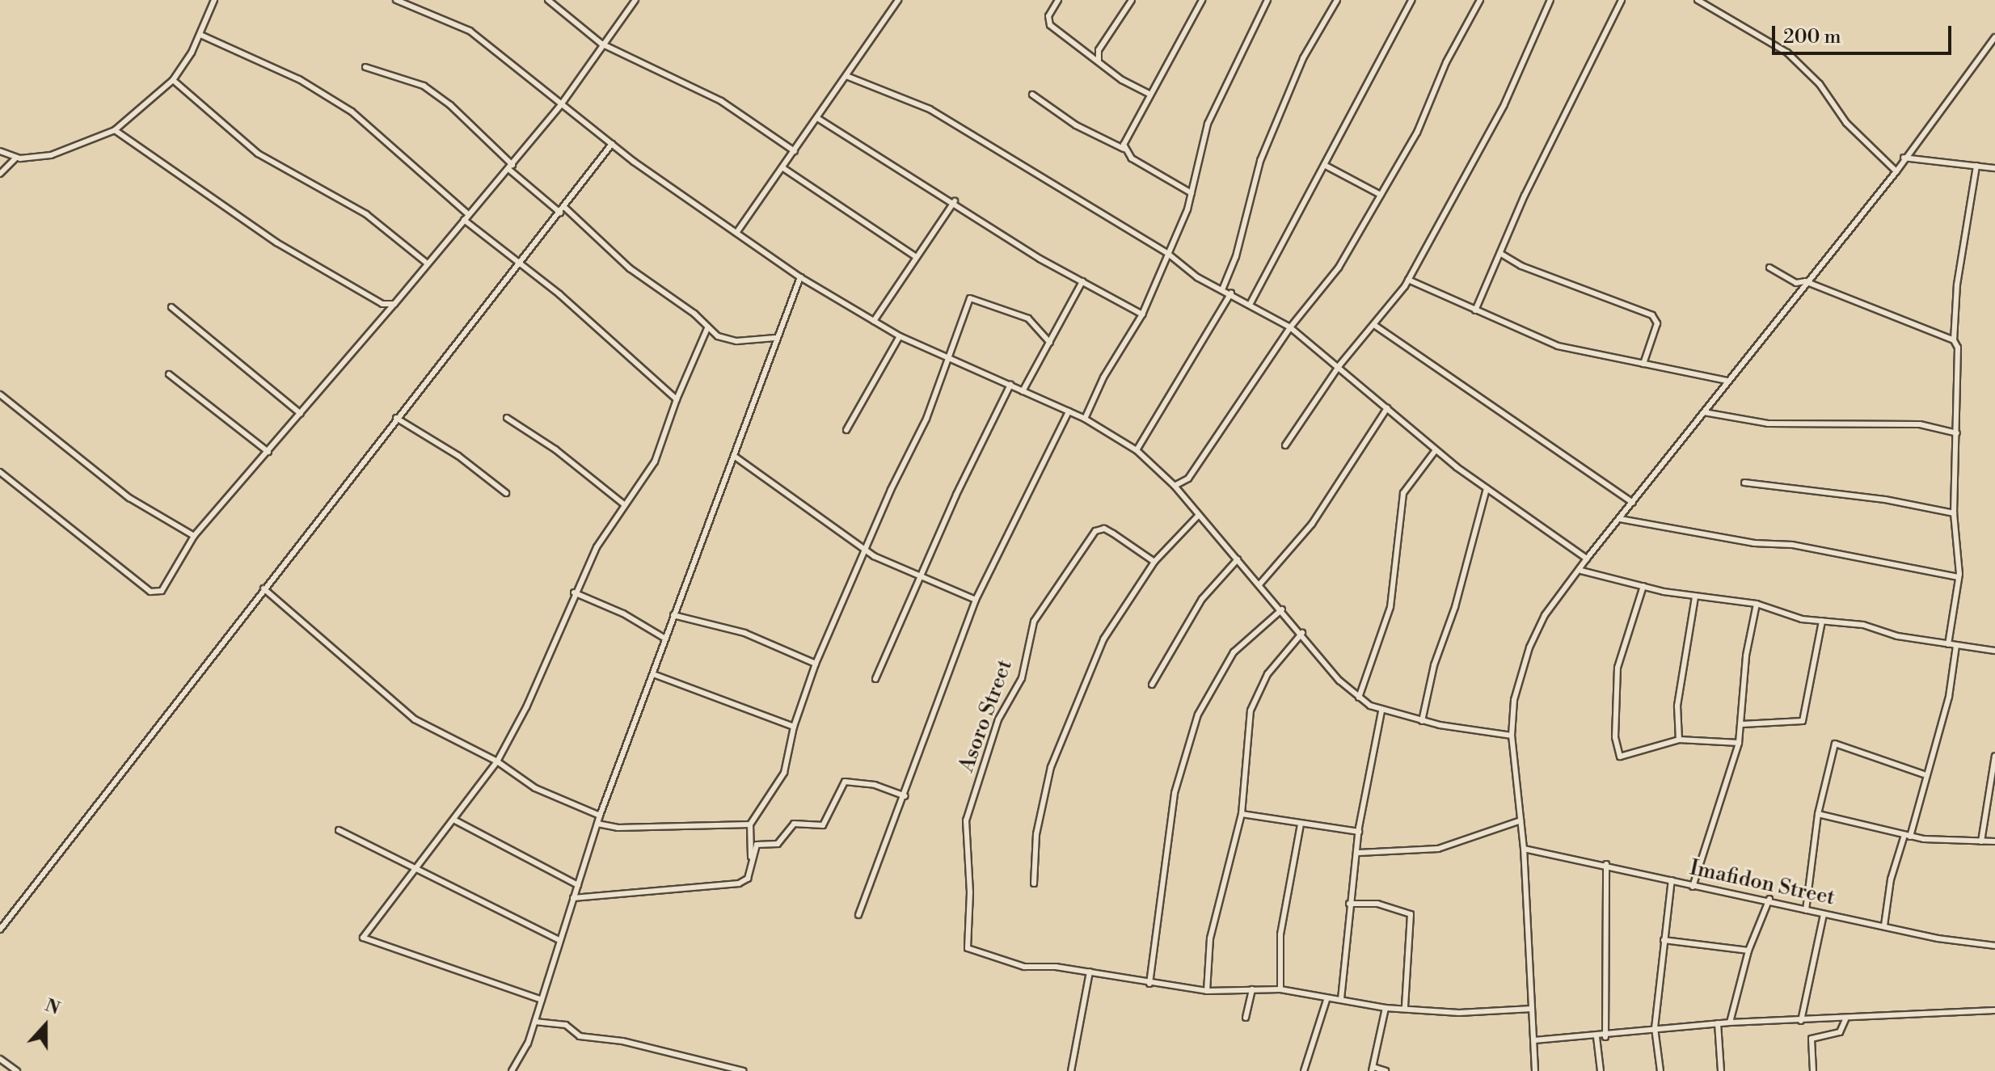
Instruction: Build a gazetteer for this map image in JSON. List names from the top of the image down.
{
  "streets": {
    "street": ["Asoro Street", "Imafidon Street"]
  },
  "scale_bar": "200 m",
  "north": "top"
}
